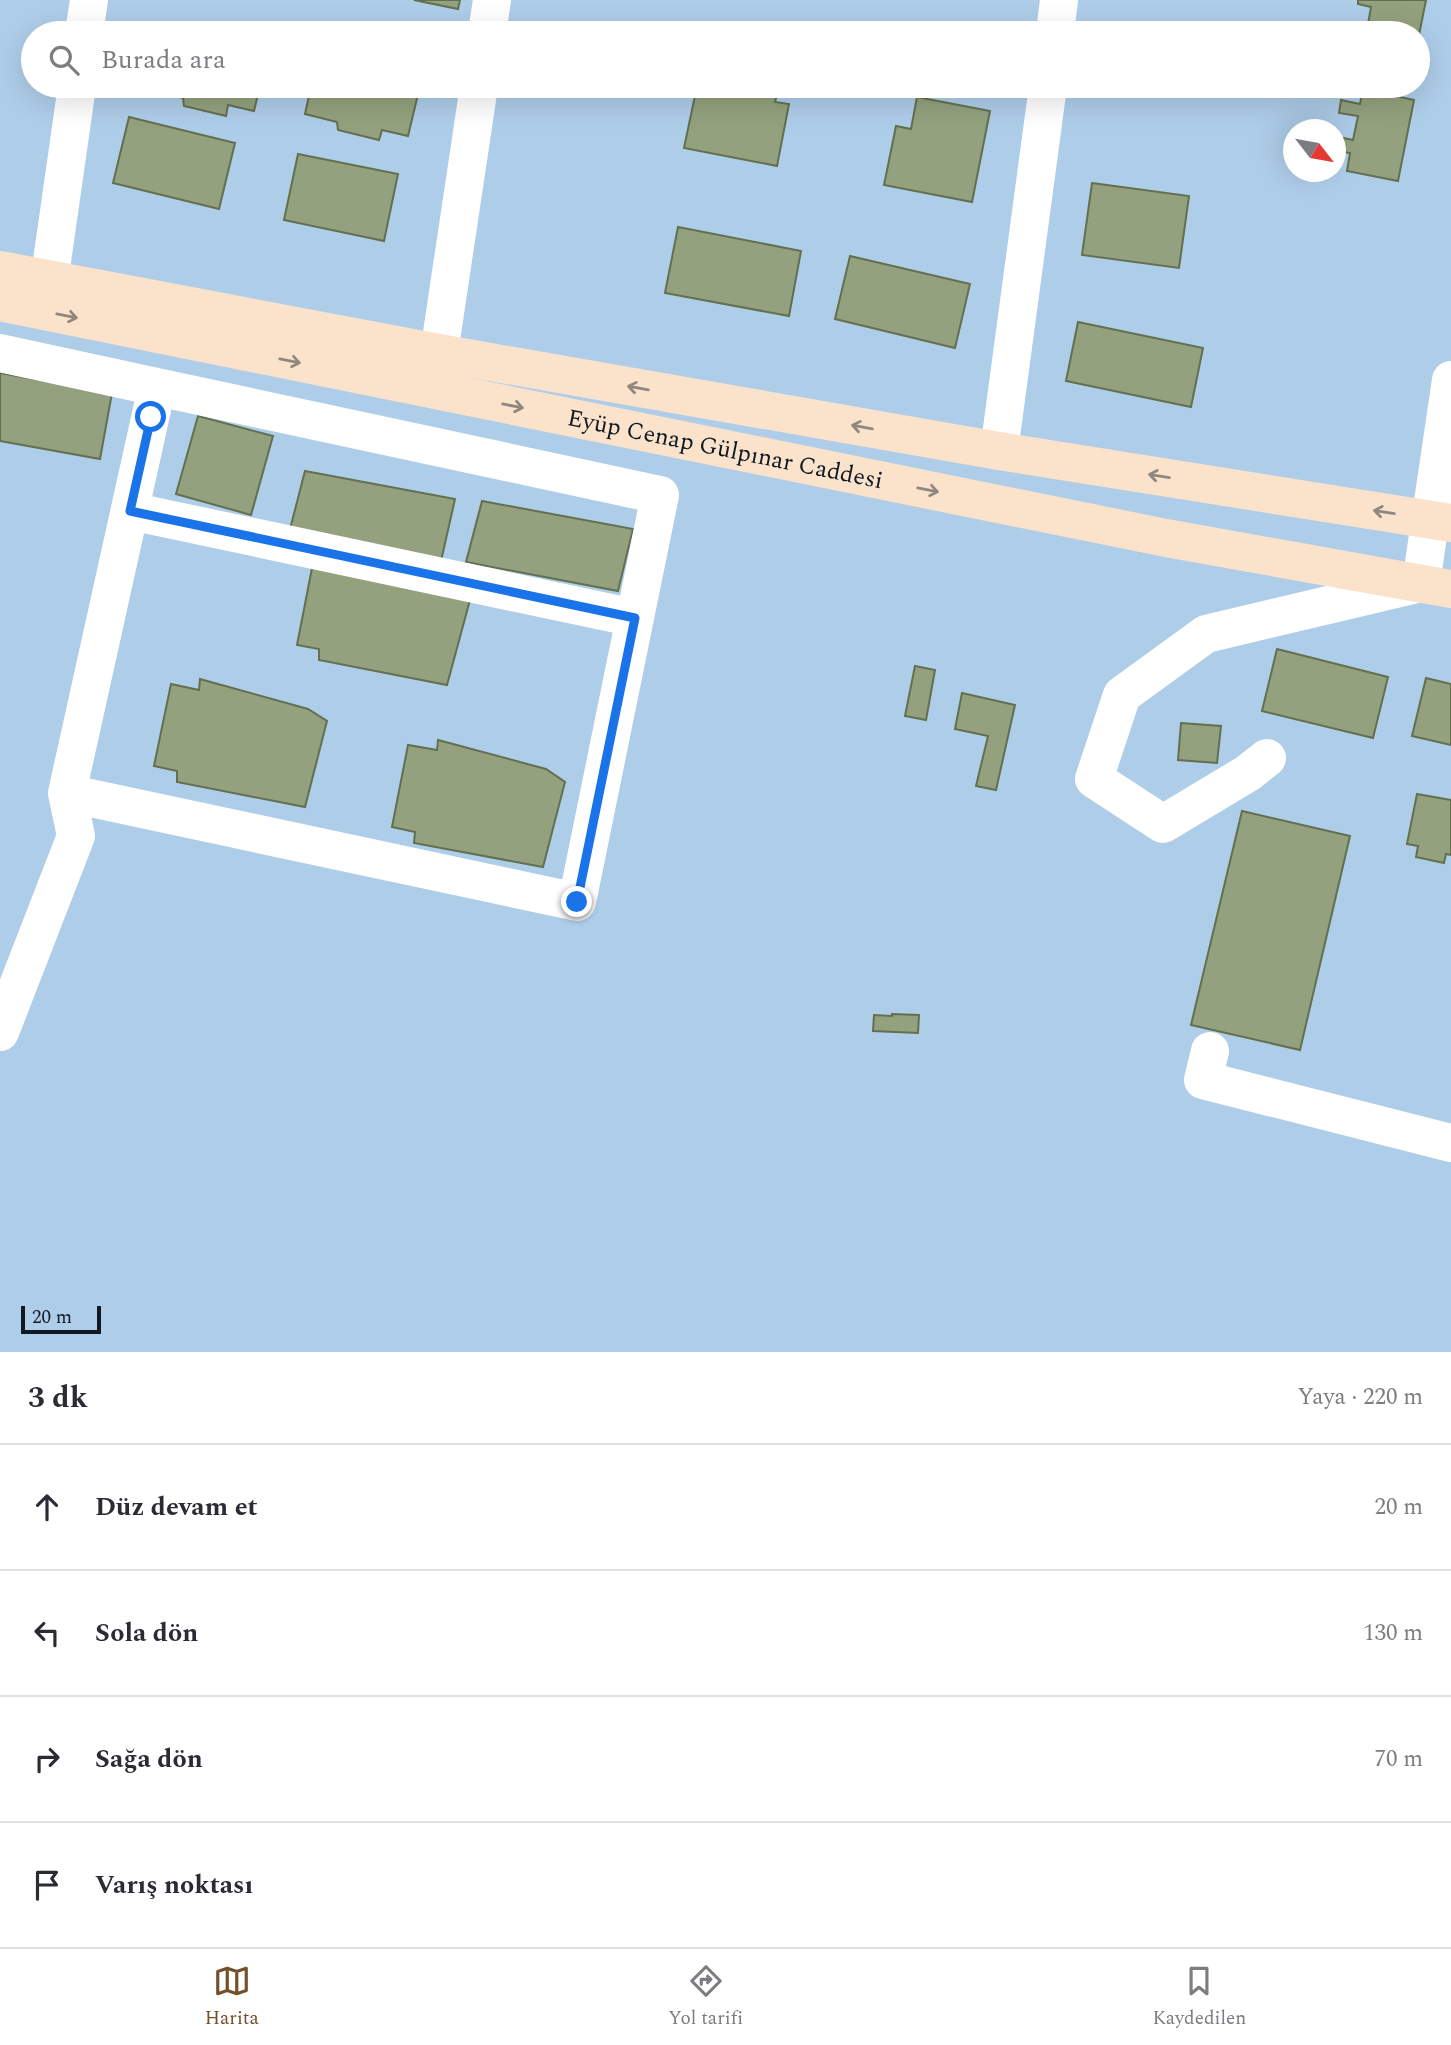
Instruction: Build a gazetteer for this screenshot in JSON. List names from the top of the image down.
{
  "streets": {
    "main road": ["Eyüp Cenap Gülpınar Caddesi"]
  },
  "scale_bar": "20 m",
  "north": "bottom right",
  "page": {
    "search": "Burada ara",
    "scale": "20 m",
    "heading": ["3 dk", "Yaya · 220 m"],
    "list": [
      ["Düz devam et", "20 m"],
      ["Sola dön", "130 m"],
      ["Sağa dön", "70 m"],
      "Varış noktası"
    ],
    "nav": ["Harita", "Yol tarifi", "Kaydedilen"]
  }
}
